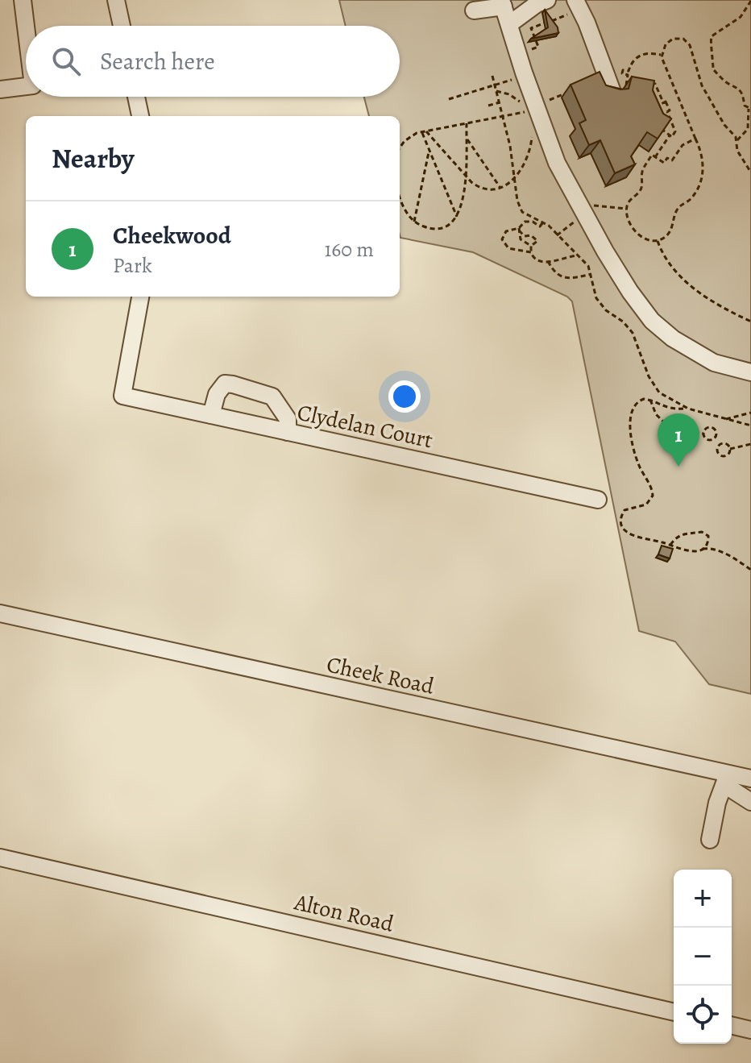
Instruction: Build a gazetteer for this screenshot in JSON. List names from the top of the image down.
{
  "streets": {
    "street": ["Clydelan Court", "Cheek Road", "Alton Road"]
  },
  "page": {
    "search": "Search here",
    "heading": "Nearby",
    "list": [
      {
        "mark": "1",
        "name": "Cheekwood",
        "note": "Park",
        "value": "160 m"
      }
    ],
    "pins": "1",
    "map_buttons": ["+", "−"]
  }
}
